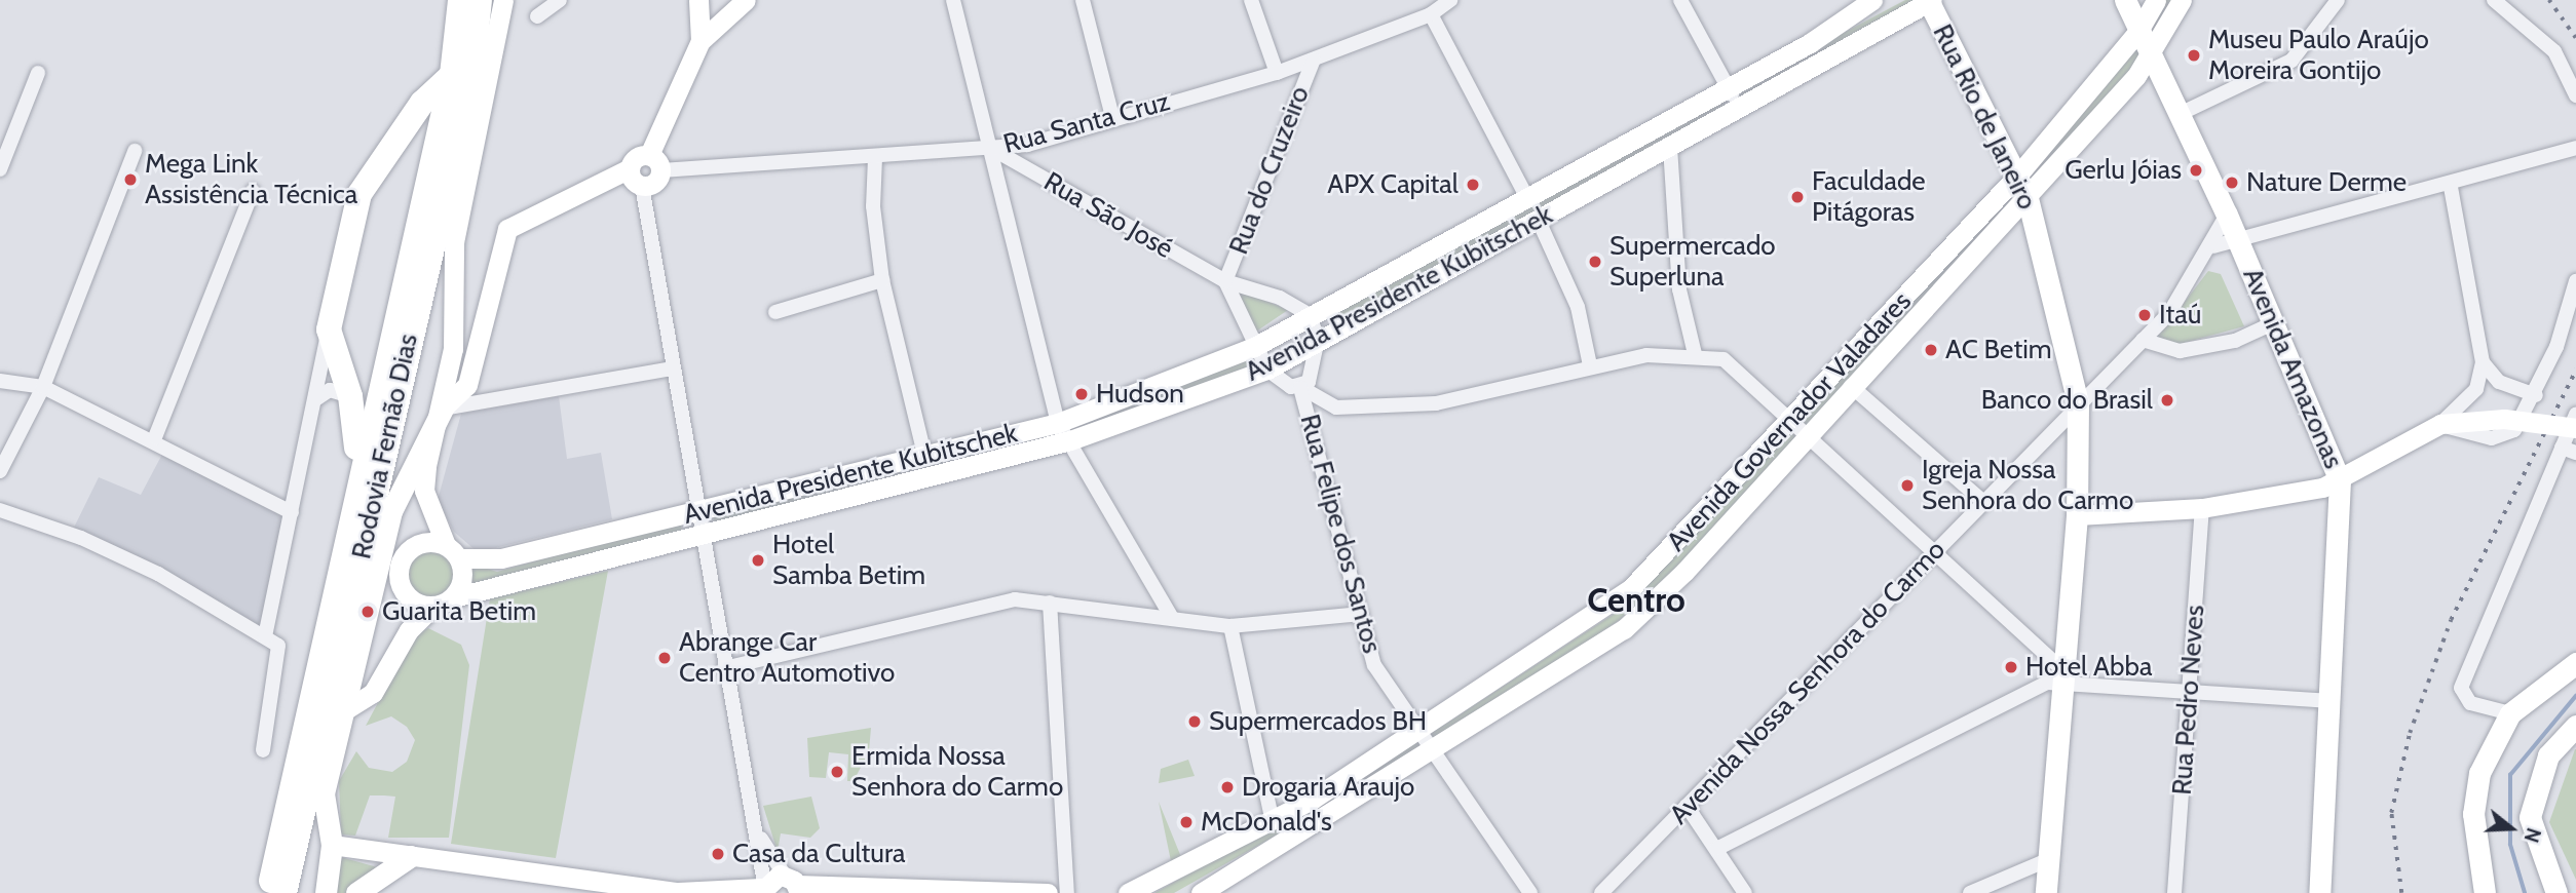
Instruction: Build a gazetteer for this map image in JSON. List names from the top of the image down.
{
  "streets": {
    "highway": ["Rodovia Fernão Dias"],
    "main road": [
      "Rua Rio de Janeiro",
      "Avenida Presidente Kubitschek",
      "Avenida Amazonas",
      "Avenida Governador Valadares"
    ],
    "street": [
      "Rua Santa Cruz",
      "Rua do Cruzeiro",
      "Rua São José",
      "Rua Felipe dos Santos",
      "Avenida Nossa Senhora do Carmo",
      "Rua Pedro Neves"
    ]
  },
  "crossings": [
    ["Rua Rio de Janeiro", "Avenida Presidente Kubitschek"],
    ["Rua Rio de Janeiro", "Avenida Governador Valadares"],
    ["Rua Rio de Janeiro", "Avenida Nossa Senhora do Carmo"],
    ["Rua Santa Cruz", "Rua do Cruzeiro"],
    ["Rua Santa Cruz", "Rua São José"],
    ["Rua do Cruzeiro", "Rua São José"],
    ["Rua São José", "Avenida Presidente Kubitschek"],
    ["Avenida Presidente Kubitschek", "Rodovia Fernão Dias"],
    ["Avenida Amazonas", "Avenida Governador Valadares"],
    ["Avenida Amazonas", "Avenida Nossa Senhora do Carmo"],
    ["Avenida Governador Valadares", "Rua Felipe dos Santos"]
  ],
  "districts": ["Centro"],
  "places": [
    "Museu Paulo Araújo Moreira Gontijo",
    "Gerlu Jóias",
    "Mega Link Assistência Técnica",
    "Nature Derme",
    "APX Capital",
    "Faculdade Pitágoras",
    "Supermercado Superluna",
    "Itaú",
    "AC Betim",
    "Hudson",
    "Banco do Brasil",
    "Igreja Nossa Senhora do Carmo",
    "Hotel Samba Betim",
    "Guarita Betim",
    "Abrange Car Centro Automotivo",
    "Hotel Abba",
    "Supermercados BH",
    "Ermida Nossa Senhora do Carmo",
    "Drogaria Araujo",
    "McDonald's",
    "Casa da Cultura"
  ],
  "north": "right"
}
